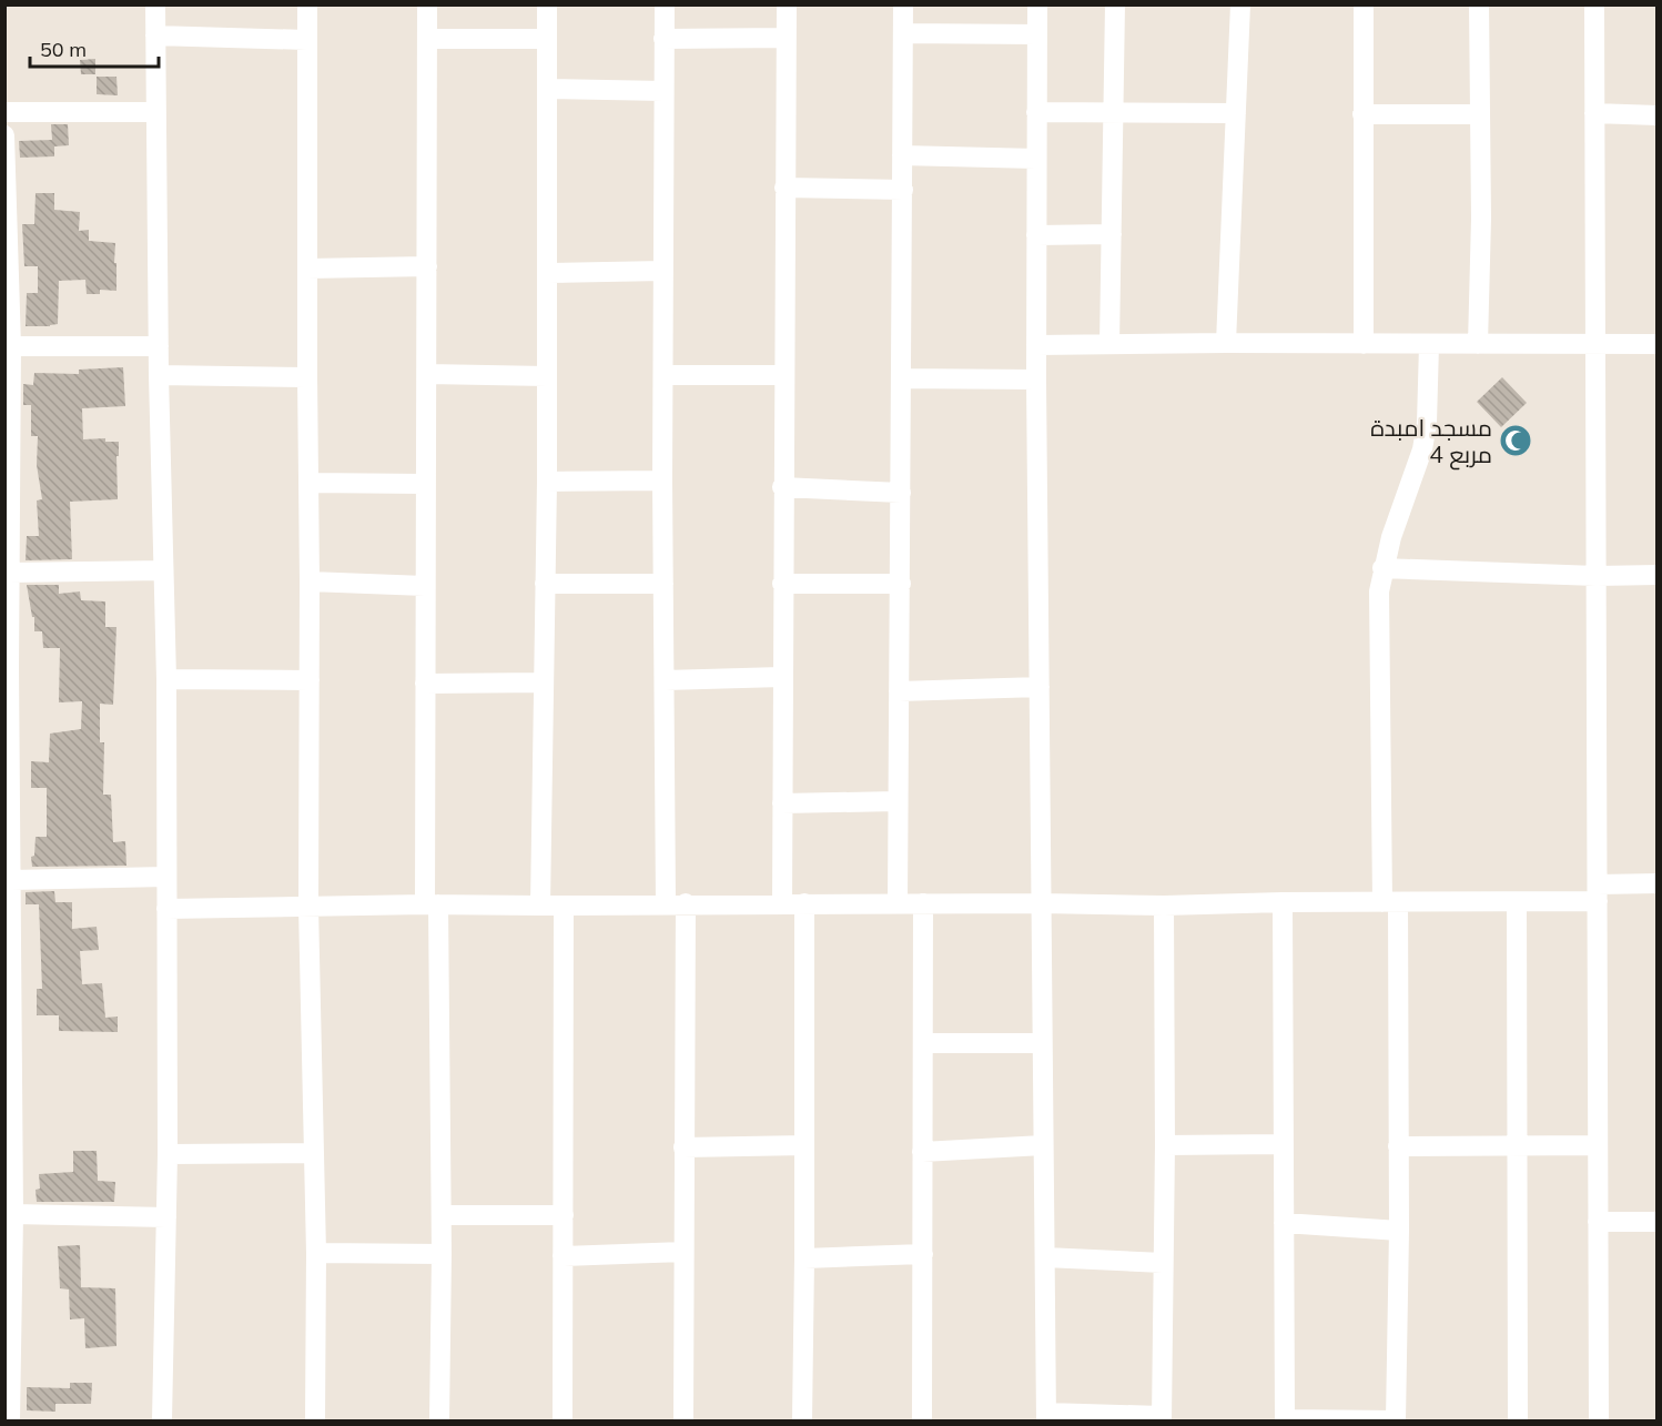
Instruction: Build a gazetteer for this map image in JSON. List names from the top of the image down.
{
  "places": {
    "mosque": ["مسجد امبدة مربع 4"]
  },
  "scale_bar": "50 m"
}
